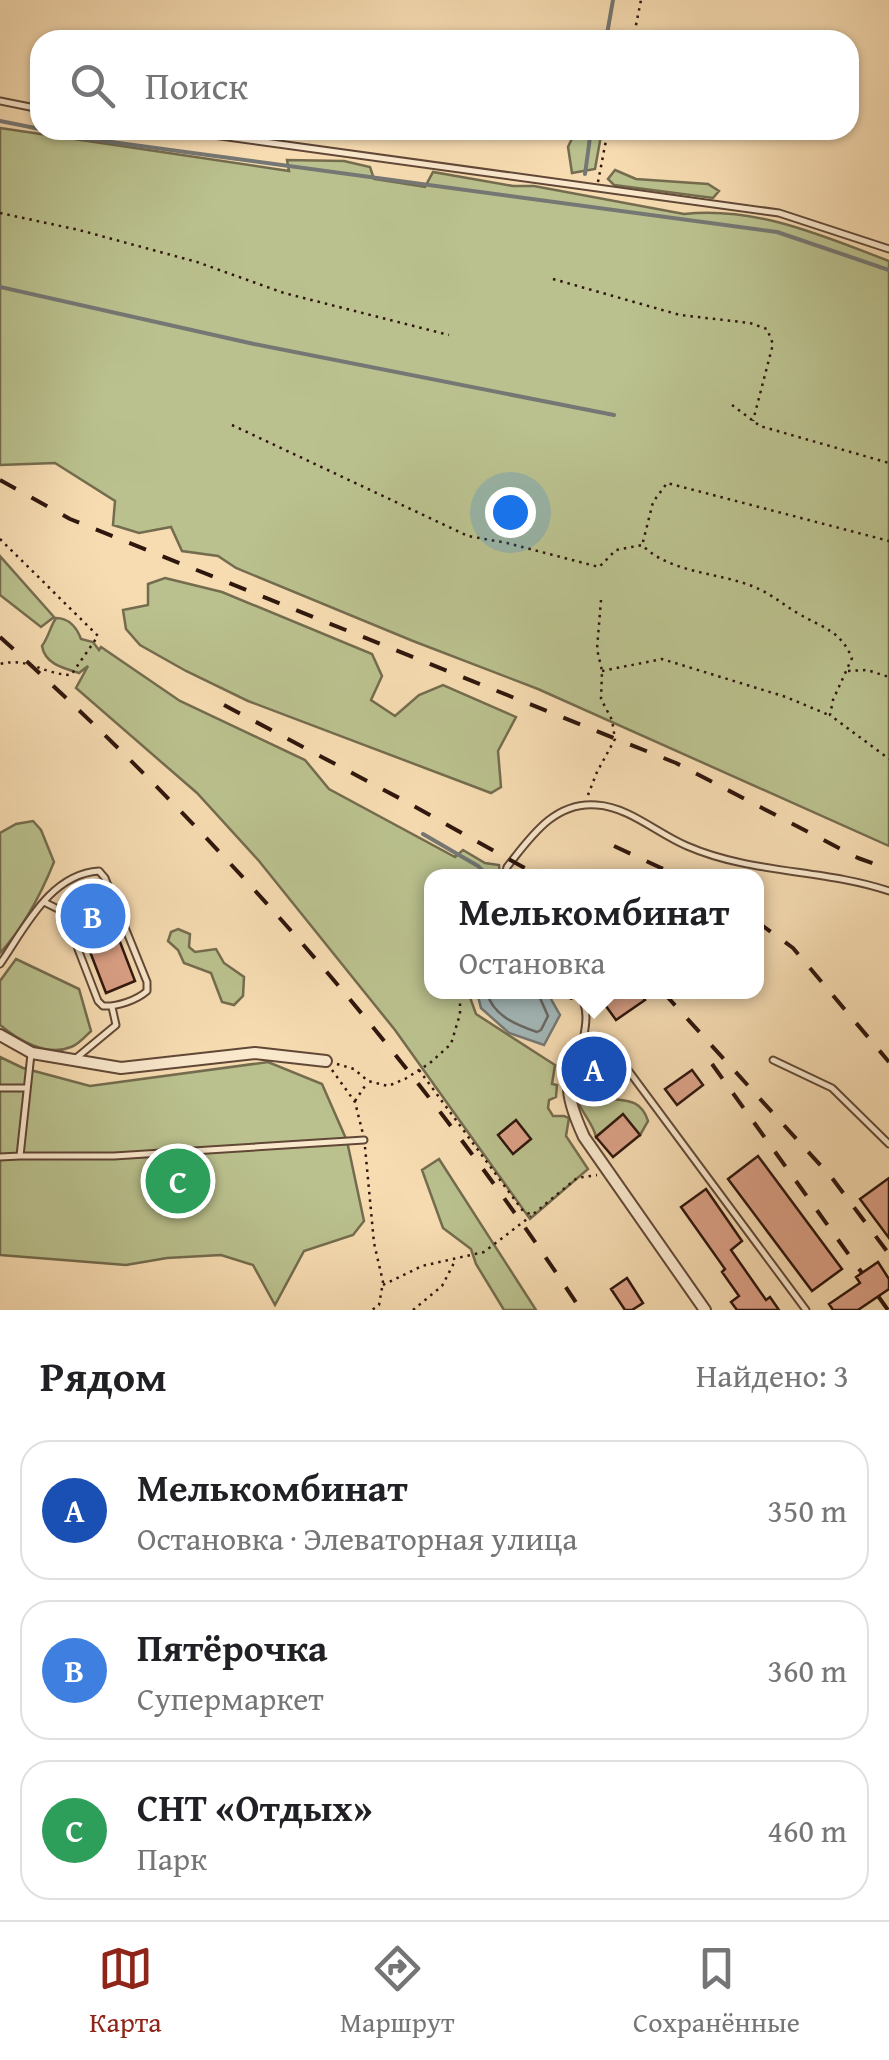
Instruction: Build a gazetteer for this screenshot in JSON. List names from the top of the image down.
{
  "page": {
    "search": "Поиск",
    "popup": ["Мелькомбинат", "Остановка"],
    "pins": ["B", "A", "C"],
    "heading": ["Рядом", "Найдено: 3"],
    "list": [
      {
        "mark": "A",
        "name": "Мелькомбинат",
        "note": "Остановка · Элеваторная улица",
        "value": "350 m"
      },
      {
        "mark": "B",
        "name": "Пятёрочка",
        "note": "Супермаркет",
        "value": "360 m"
      },
      {
        "mark": "C",
        "name": "СНТ «Отдых»",
        "note": "Парк",
        "value": "460 m"
      }
    ],
    "nav": ["Карта", "Маршрут", "Сохранённые"]
  }
}
